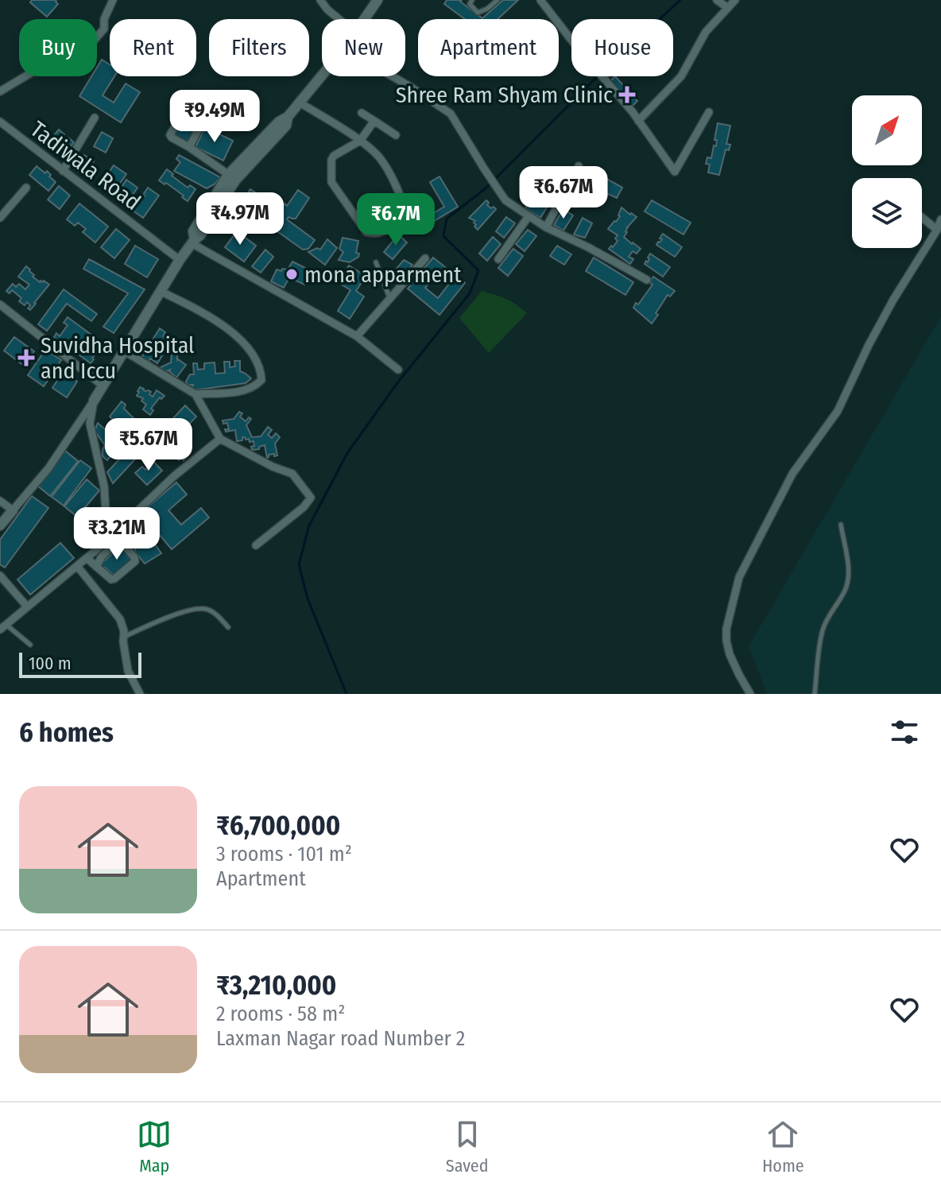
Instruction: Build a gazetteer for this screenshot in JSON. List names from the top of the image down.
{
  "streets": {
    "street": ["Tadiwala Road"]
  },
  "places": {
    "health": ["Shree Ram Shyam Clinic", "Suvidha Hospital and Iccu"],
    "other": ["mona apparment"]
  },
  "scale_bar": "100 m",
  "north": "top right",
  "page": {
    "chip": [
      "Buy",
      "Rent",
      "Filters",
      "New",
      "Apartment",
      "House"
    ],
    "price": [
      "₹9.49M",
      "₹6.67M",
      "₹4.97M",
      "₹6.7M",
      "₹5.67M",
      "₹3.21M"
    ],
    "scale": "100 m",
    "heading": "6 homes",
    "list": [
      {
        "name": "₹6,700,000",
        "note": "3 rooms · 101 m² · Apartment"
      },
      {
        "name": "₹3,210,000",
        "note": "2 rooms · 58 m² · Laxman Nagar road Number 2"
      }
    ],
    "tabs": ["Map", "Saved", "Home"]
  }
}
